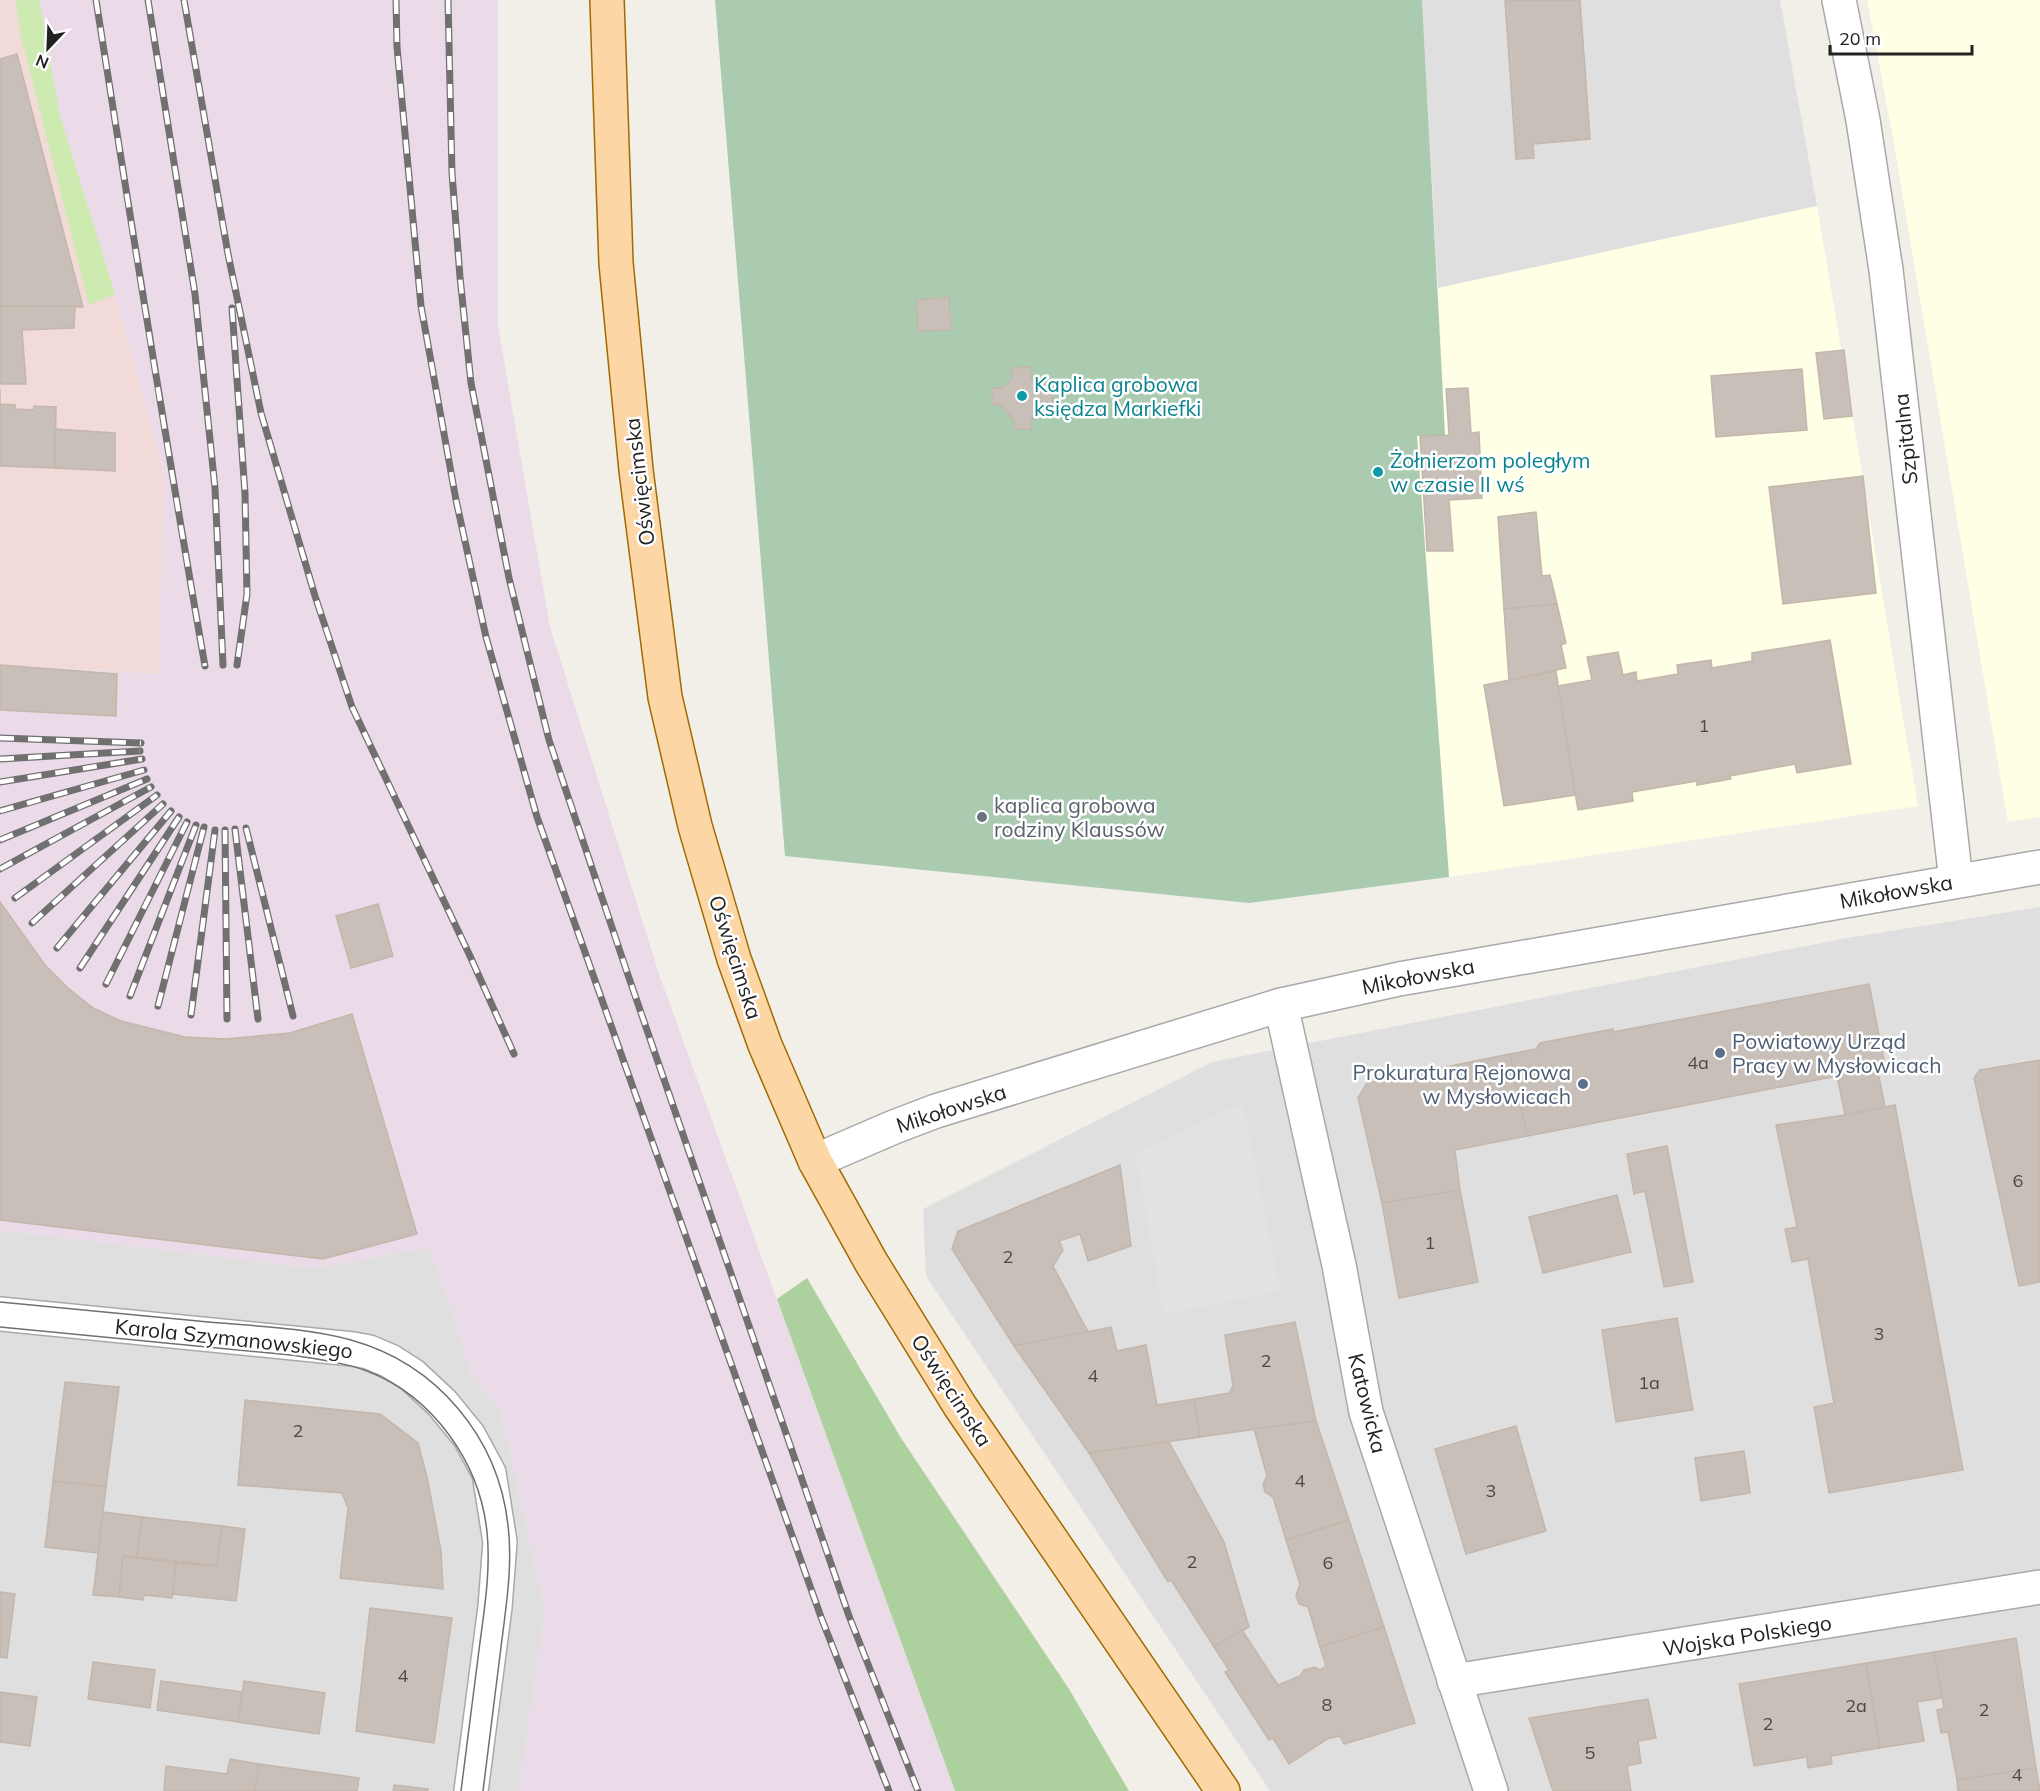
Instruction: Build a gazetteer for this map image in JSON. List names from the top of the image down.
{
  "streets": {
    "main road": ["Oświęcimska"],
    "street": [
      "Szpitalna",
      "Mikołowska",
      "Karola Szymanowskiego",
      "Katowicka",
      "Wojska Polskiego"
    ]
  },
  "crossings": [
    ["Szpitalna", "Mikołowska"],
    ["Oświęcimska", "Mikołowska"],
    ["Mikołowska", "Katowicka"],
    ["Katowicka", "Wojska Polskiego"]
  ],
  "places": [
    "Kaplica grobowa księdza Markiefki",
    "Żołnierzom poległym w czasie II wś",
    "kaplica grobowa rodziny Klaussów",
    "Powiatowy Urząd Pracy w Mysłowicach",
    "Prokuratura Rejonowa w Mysłowicach"
  ],
  "house_numbers": [
    "1",
    "4a",
    "6",
    "1",
    "2",
    "3",
    "2",
    "4",
    "1a",
    "2",
    "4",
    "3",
    "2",
    "6",
    "4",
    "8",
    "2a",
    "2",
    "2",
    "5",
    "4"
  ],
  "scale_bar": "20 m",
  "north": "bottom left"
}
